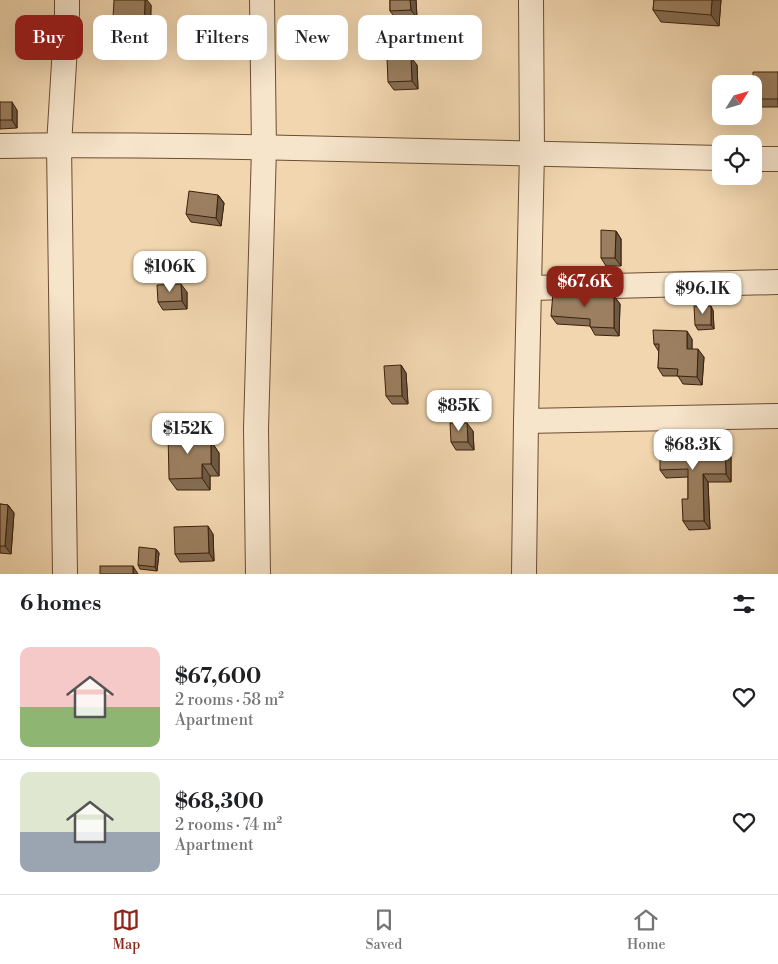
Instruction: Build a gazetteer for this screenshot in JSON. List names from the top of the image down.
{
  "north": "top right",
  "page": {
    "chip": [
      "Buy",
      "Rent",
      "Filters",
      "New",
      "Apartment"
    ],
    "price": [
      "$106K",
      "$67.6K",
      "$96.1K",
      "$85K",
      "$152K",
      "$68.3K"
    ],
    "heading": "6 homes",
    "list": [
      {
        "name": "$67,600",
        "note": "2 rooms · 58 m² · Apartment"
      },
      {
        "name": "$68,300",
        "note": "2 rooms · 74 m² · Apartment"
      }
    ],
    "tabs": ["Map", "Saved", "Home"]
  }
}
